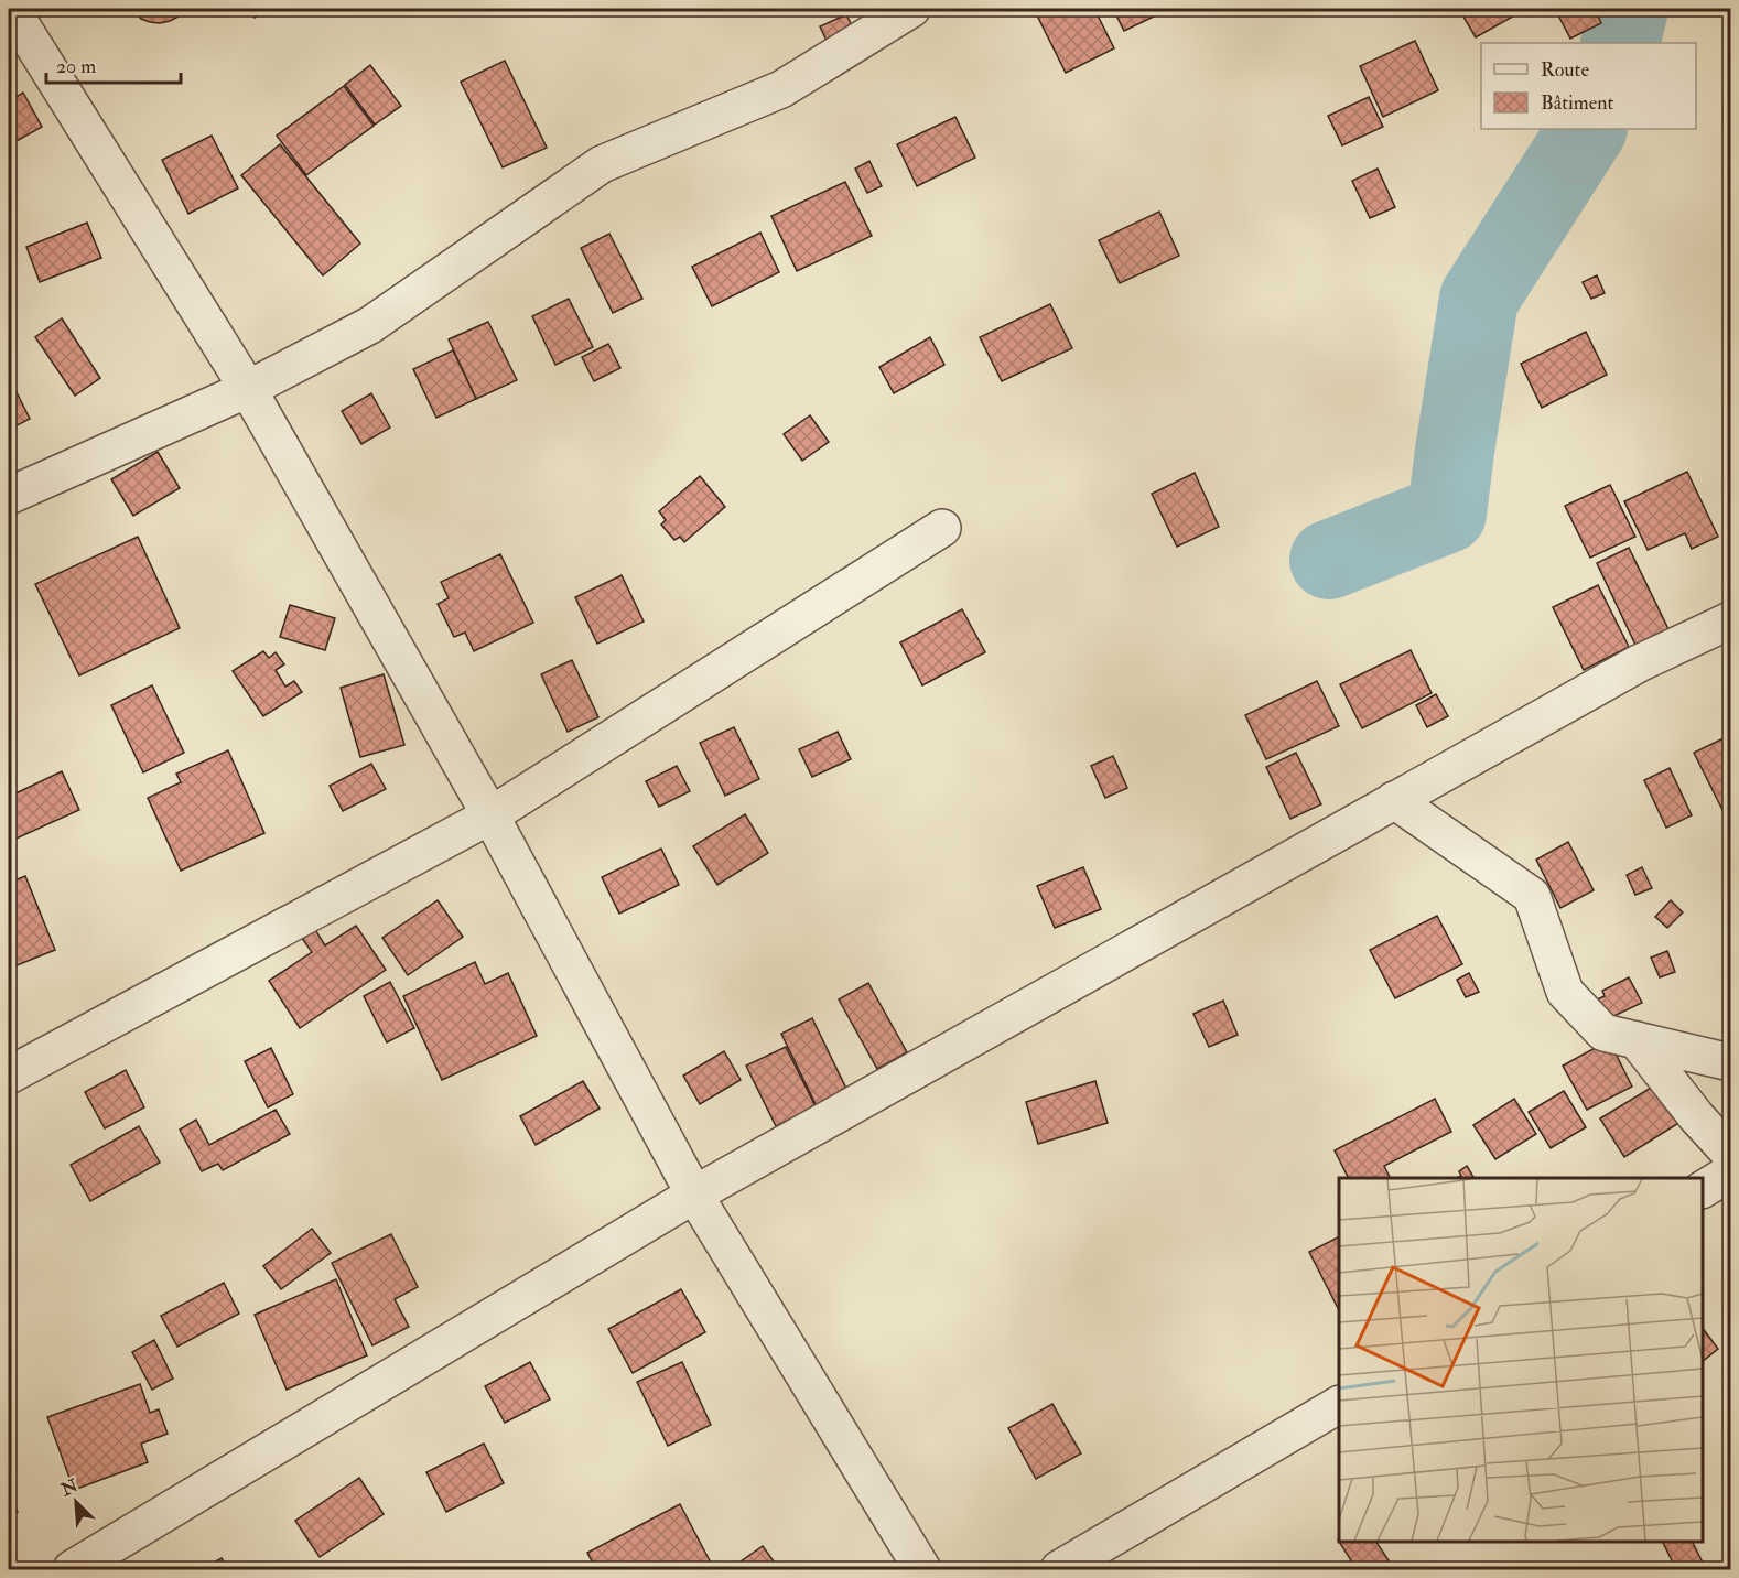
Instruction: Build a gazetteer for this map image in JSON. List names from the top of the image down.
{
  "legend": ["Route", "Bâtiment"],
  "scale_bar": "20 m",
  "north": "top left"
}
